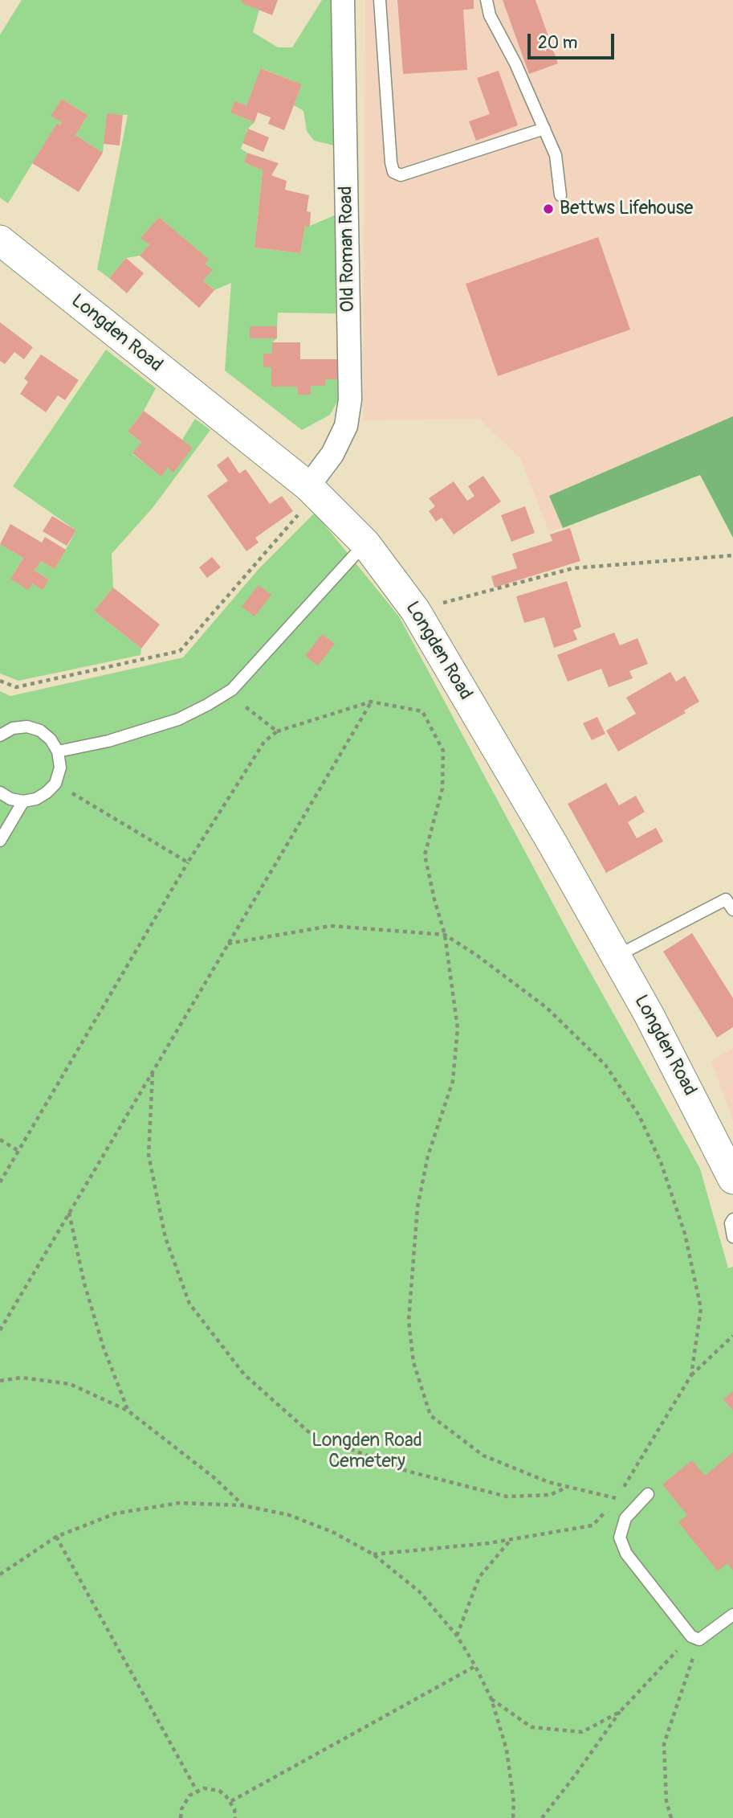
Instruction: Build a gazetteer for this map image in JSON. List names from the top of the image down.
{
  "streets": {
    "street": ["Old Roman Road", "Longden Road"]
  },
  "crossings": [
    ["Old Roman Road", "Longden Road"]
  ],
  "parks": ["Longden Road Cemetery"],
  "places": ["Bettws Lifehouse"],
  "scale_bar": "20 m"
}
